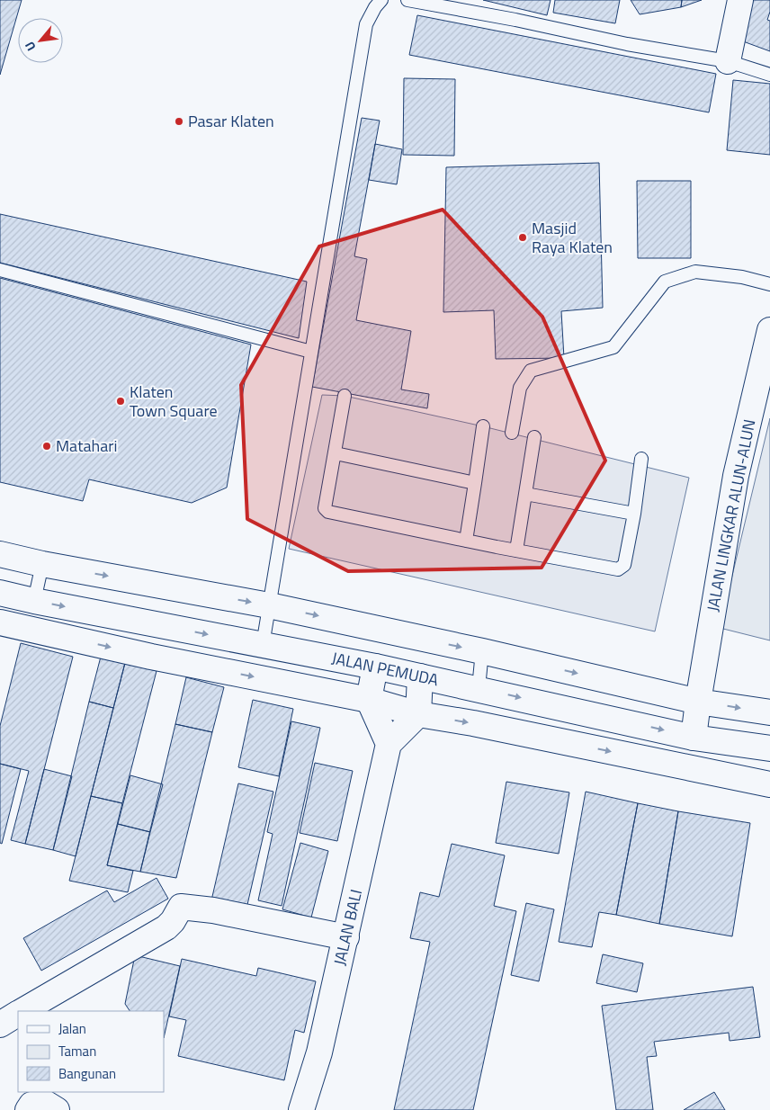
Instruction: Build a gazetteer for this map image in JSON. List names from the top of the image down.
{
  "streets": {
    "street": ["JALAN LINGKAR ALUN-ALUN", "JALAN PEMUDA", "JALAN BALI"]
  },
  "crossings": [
    ["JALAN LINGKAR ALUN-ALUN", "JALAN PEMUDA"]
  ],
  "places": [
    "Pasar Klaten",
    "Masjid Raya Klaten",
    "Klaten Town Square",
    "Matahari"
  ],
  "legend": ["Jalan", "Taman", "Bangunan"],
  "north": "bottom left"
}
